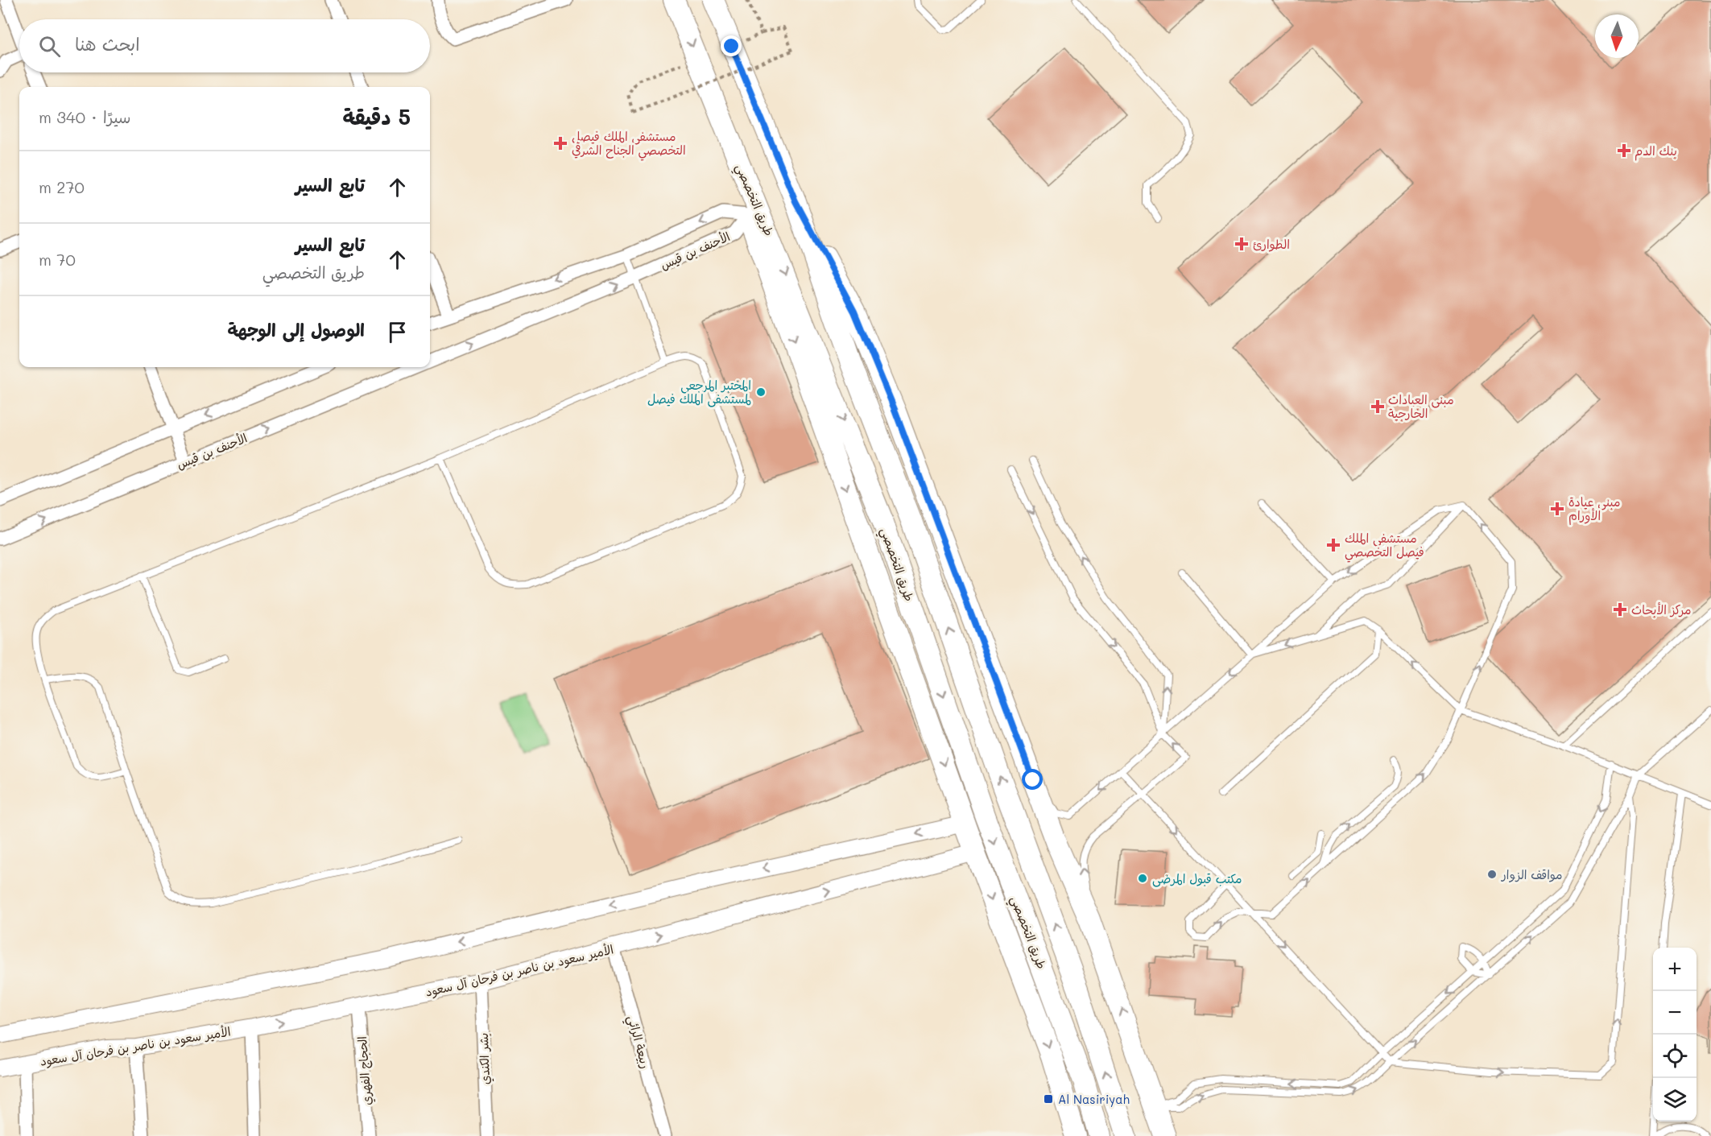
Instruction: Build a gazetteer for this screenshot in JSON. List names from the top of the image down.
{
  "streets": {
    "main road": ["طريق التخصصي"],
    "street": [
      "الأحنف بن قيس",
      "الأمير سعود بن ناصر بن فرحان آل سعود",
      "ربيعة الرائي",
      "بشر الكندي",
      "الحجاج الفهري"
    ]
  },
  "crossings": [
    ["الأمير سعود بن ناصر بن فرحان آل سعود", "ربيعة الرائي"],
    ["الأمير سعود بن ناصر بن فرحان آل سعود", "بشر الكندي"],
    ["الأمير سعود بن ناصر بن فرحان آل سعود", "الحجاج الفهري"]
  ],
  "places": {
    "health": [
      "مستشفى الملك فيصل التخصصي الجناح الشرقي",
      "بنك الدم",
      "الطوارئ",
      "مبنى العيادات الخارجية",
      "مبنى عيادة الأورام",
      "مستشفى الملك فيصل التخصصي",
      "مركز الأبحاث"
    ],
    "other": ["المختبر المرجعي لمستشفى الملك فيصل", "مواقف الزوار", "مكتب قبول المرضى"],
    "transit": ["Al Nasiriyah"]
  },
  "north": "bottom",
  "page": {
    "search": "ابحث هنا",
    "heading": ["5 دقيقة", "سيرًا · 340 m"],
    "list": [
      ["تابع السير", "270 m"],
      ["تابع السير", "طريق التخصصي", "70 m"],
      "الوصول إلى الوجهة"
    ],
    "map_buttons": ["+", "−"]
  }
}
